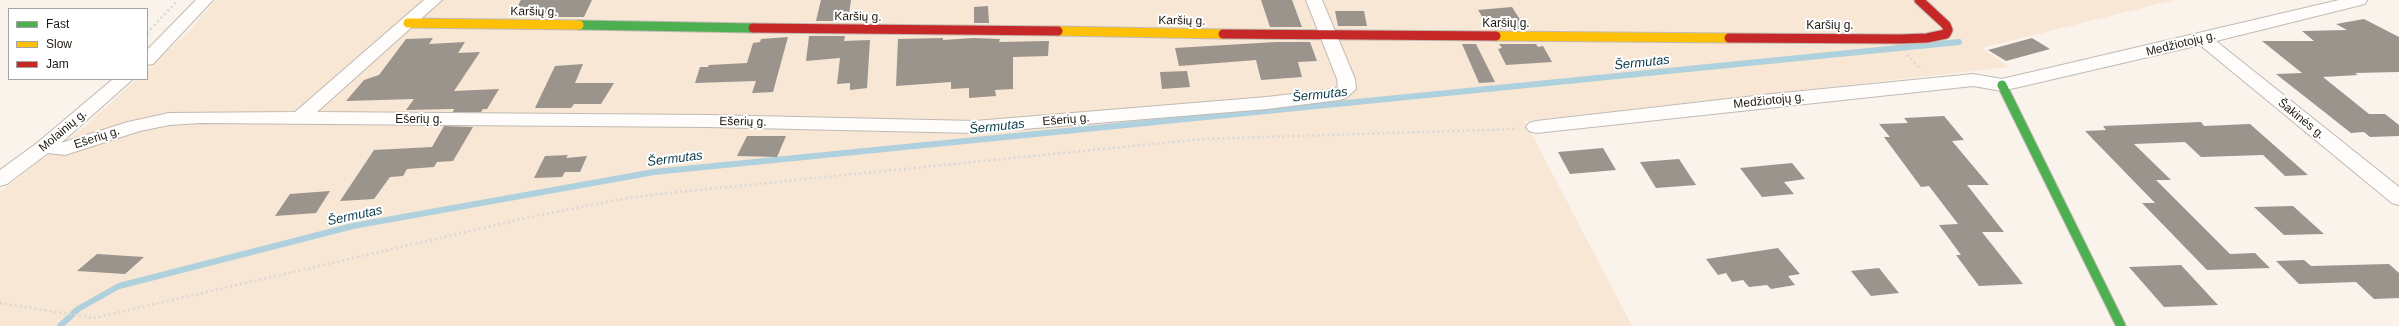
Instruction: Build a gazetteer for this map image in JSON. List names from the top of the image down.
{
  "streets": {
    "street": [
      "Karšių g.",
      "Medžiotojų g.",
      "Šakinės g.",
      "Ešerių g.",
      "Molainių g."
    ]
  },
  "crossings": [
    ["Karšių g.", "Ešerių g."],
    ["Medžiotojų g.", "Šakinės g."],
    ["Ešerių g.", "Molainių g."]
  ],
  "water": ["Šermutas"],
  "legend": ["Fast", "Slow", "Jam"]
}
